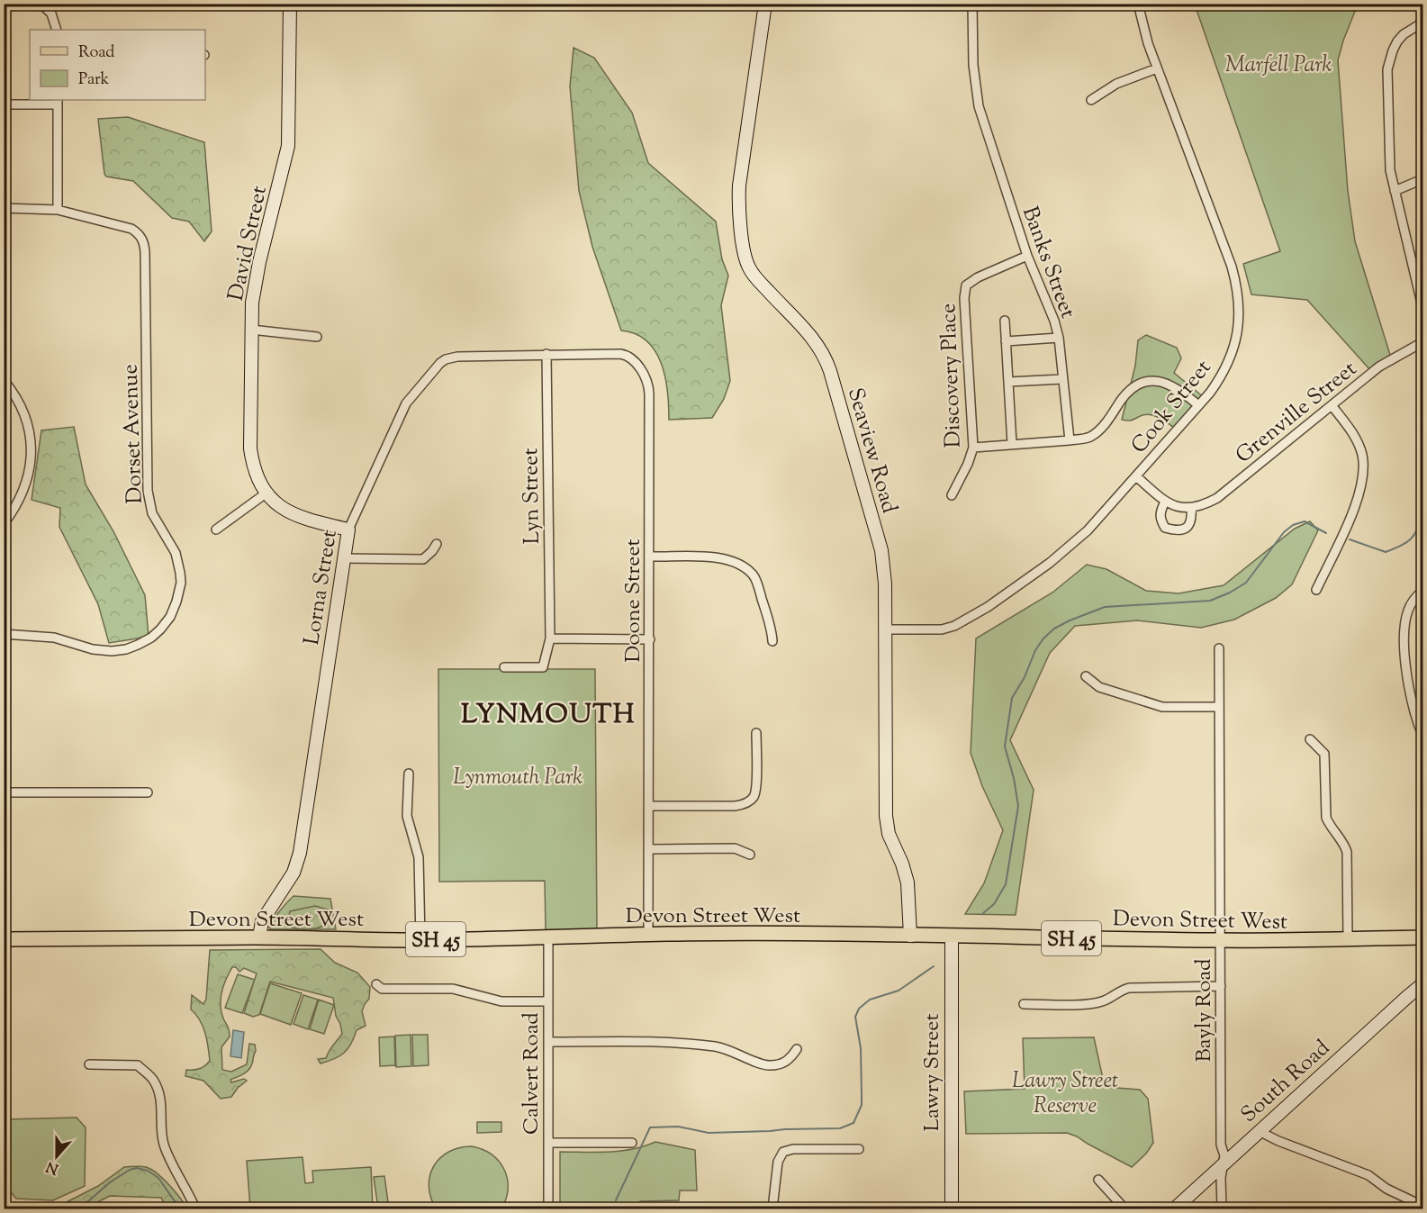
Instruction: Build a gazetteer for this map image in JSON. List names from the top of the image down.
{
  "streets": {
    "main road": ["Devon Street West", "SH 45"],
    "street": [
      "David Street",
      "Banks Street",
      "Discovery Place",
      "Cook Street",
      "Grenville Street",
      "Dorset Avenue",
      "Seaview Road",
      "Lyn Street",
      "Lorna Street",
      "Doone Street",
      "Bayly Road",
      "Lawry Street",
      "Calvert Road",
      "South Road"
    ]
  },
  "crossings": [
    ["David Street", "Lorna Street"],
    ["Banks Street", "Discovery Place"],
    ["Cook Street", "Seaview Road"],
    ["Seaview Road", "Devon Street West"],
    ["Lyn Street", "Lorna Street"],
    ["Lyn Street", "Doone Street"],
    ["Lorna Street", "Doone Street"],
    ["Lorna Street", "Devon Street West"],
    ["Doone Street", "Devon Street West"],
    ["Devon Street West", "Bayly Road"],
    ["Devon Street West", "Lawry Street"],
    ["Devon Street West", "Calvert Road"],
    ["Bayly Road", "South Road"]
  ],
  "districts": ["LYNMOUTH"],
  "parks": ["Marfell Park", "Lynmouth Park", "Lawry Street Reserve"],
  "legend": ["Road", "Park"],
  "north": "bottom"
}
